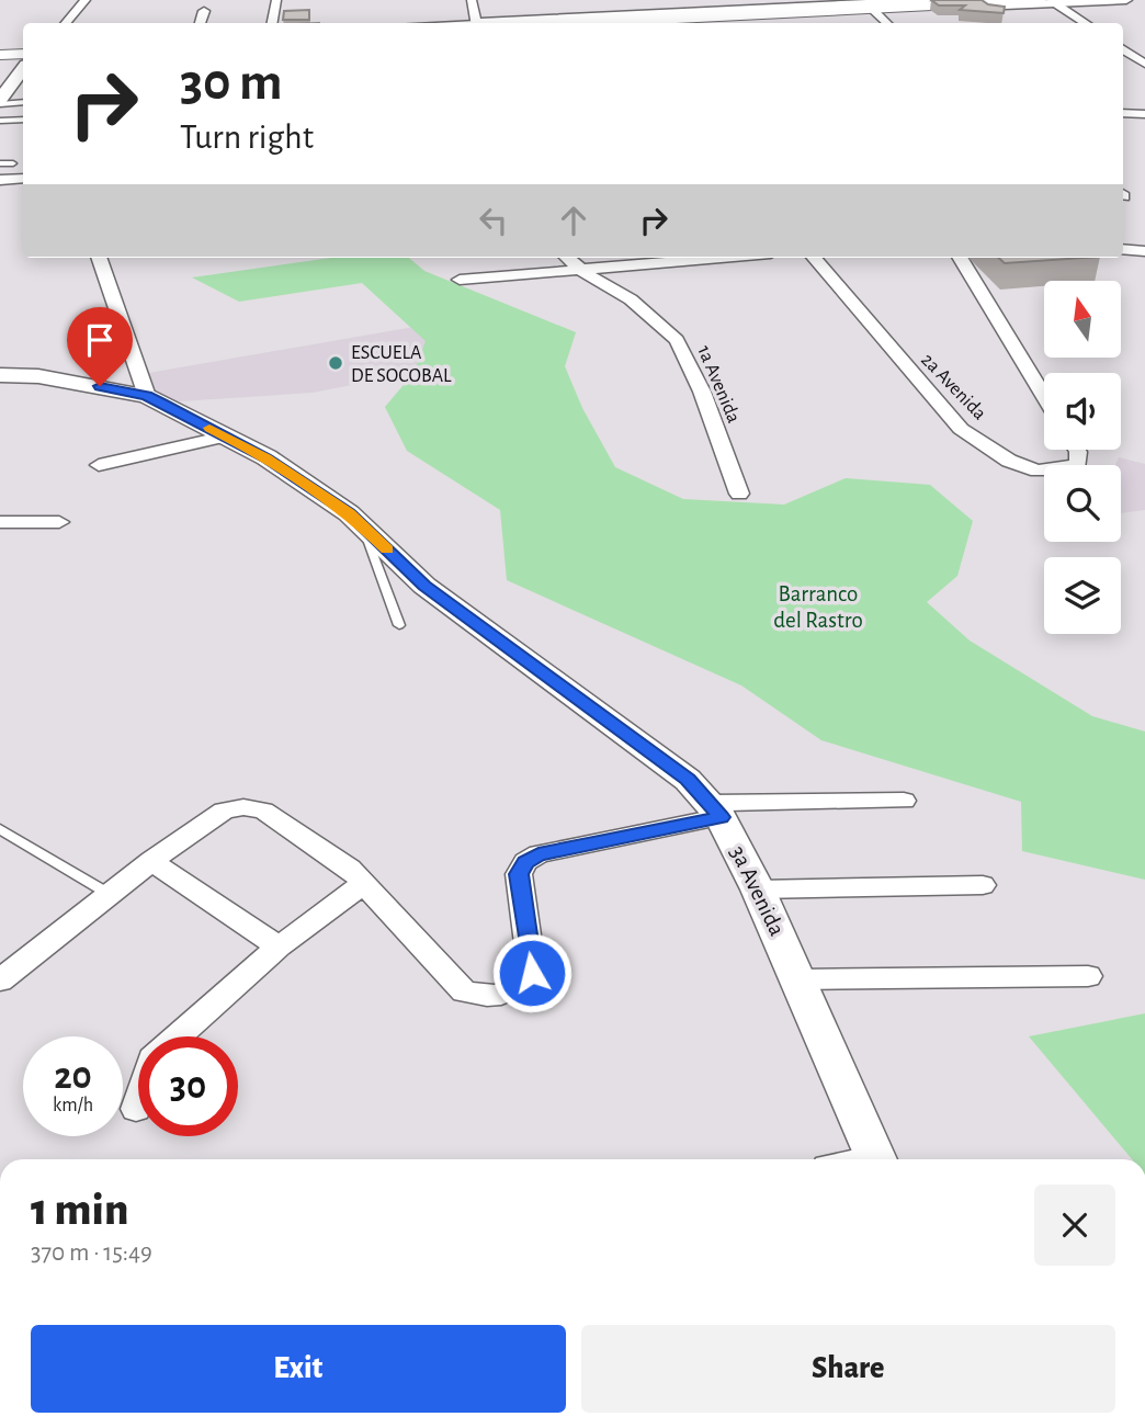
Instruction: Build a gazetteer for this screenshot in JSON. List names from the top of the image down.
{
  "streets": {
    "main road": ["3a Avenida"],
    "street": ["1a Avenida", "2a Avenida"]
  },
  "parks": ["Barranco del Rastro"],
  "places": ["ESCUELA DE SOCOBAL"],
  "north": "top",
  "page": {
    "turn": ["30 m", "Turn right"],
    "speed": "20 km/h",
    "limit": "30",
    "heading": ["1 min", "370 m · 15:49"],
    "buttons": ["Exit", "Share"]
  }
}
